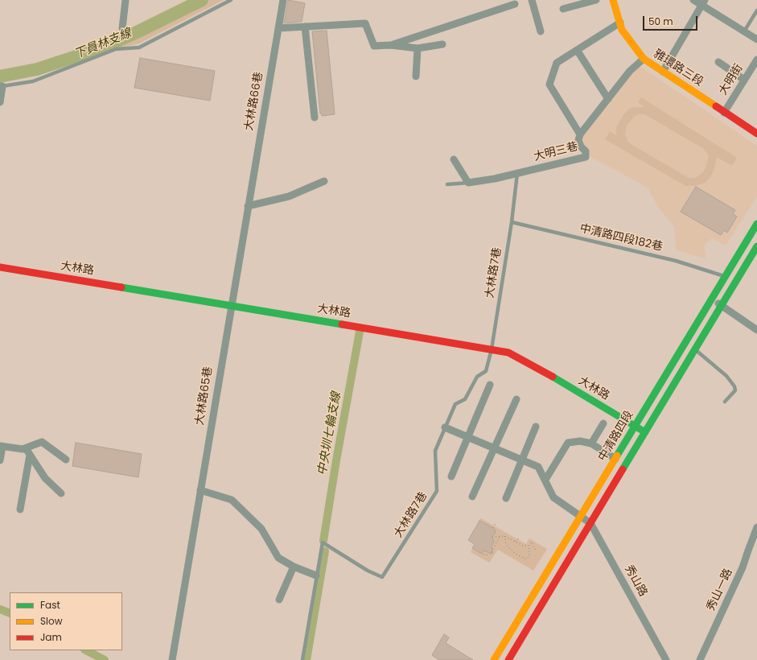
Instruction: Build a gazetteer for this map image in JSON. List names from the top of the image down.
{
  "streets": {
    "main road": ["雅環路三段", "大林路", "中清路四段"],
    "street": [
      "大明街",
      "大林路66巷",
      "大明三巷",
      "大林路65巷",
      "秀山路",
      "秀山一路"
    ],
    "lane": ["中清路四段182巷", "大林路7巷"]
  },
  "crossings": [
    ["雅環路三段", "大明街"],
    ["雅環路三段", "大明三巷"],
    ["大林路66巷", "大林路"],
    ["大林路66巷", "大林路65巷"],
    ["大明三巷", "大林路7巷"],
    ["中清路四段182巷", "大林路7巷"],
    ["中清路四段182巷", "中清路四段"],
    ["大林路", "大林路7巷"],
    ["大林路", "大林路65巷"],
    ["大林路", "中清路四段"],
    ["大林路7巷", "秀山路"],
    ["中清路四段", "秀山路"]
  ],
  "water": ["下員林支線", "中央圳七輪支線"],
  "legend": ["Fast", "Slow", "Jam"],
  "scale_bar": "50 m"
}
